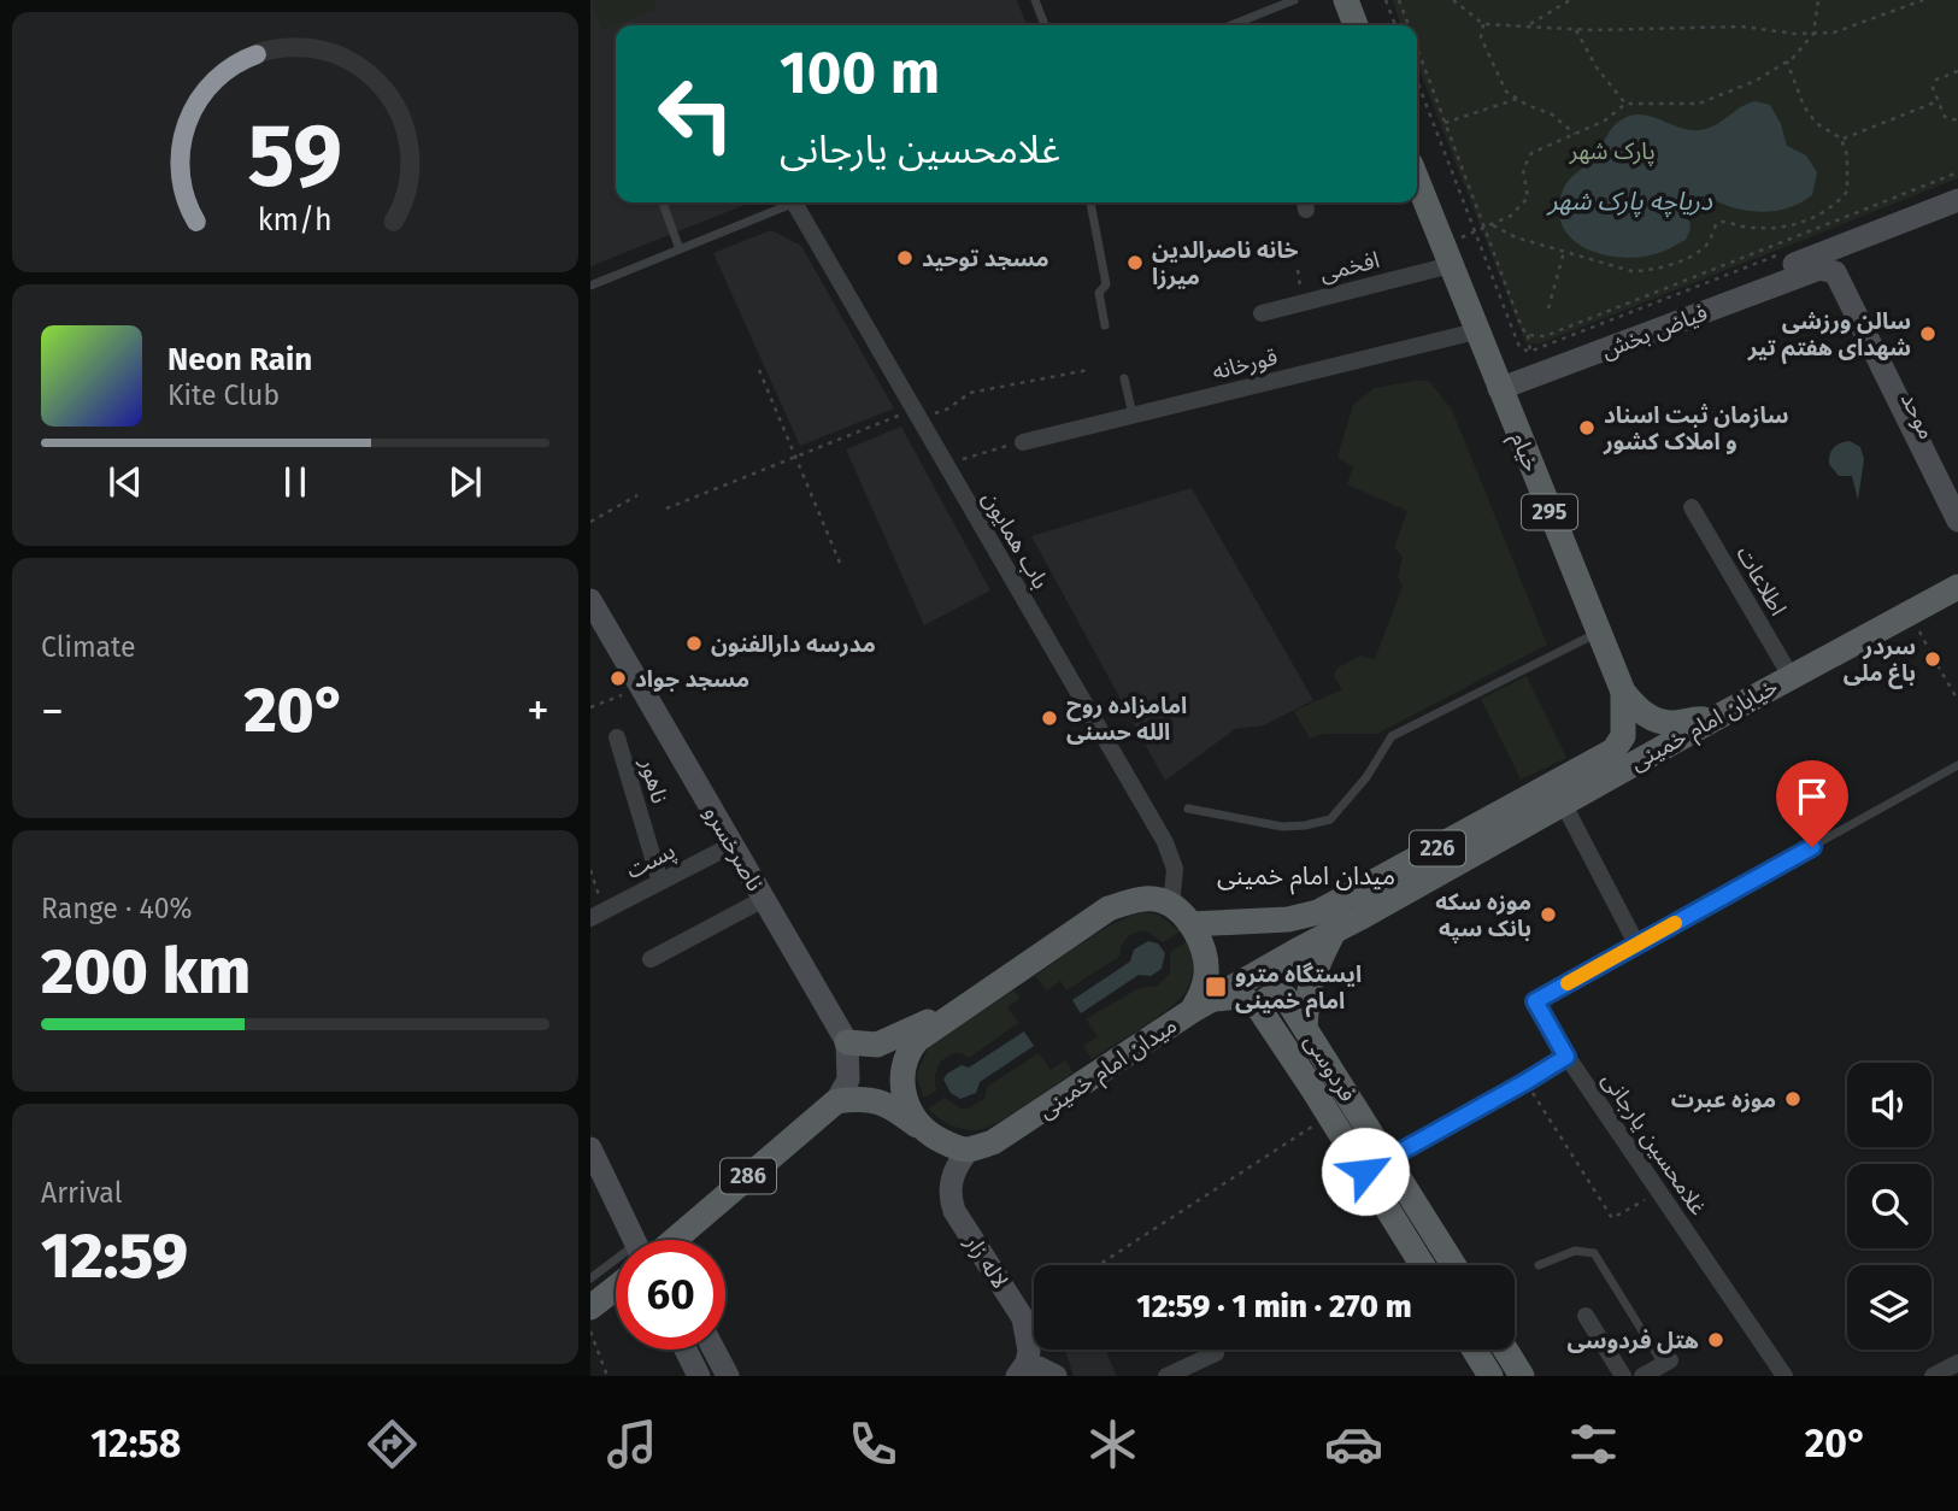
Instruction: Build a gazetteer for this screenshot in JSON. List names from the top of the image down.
{
  "streets": {
    "main road": [
      "خیام",
      "295",
      "خیابان امام خمینی",
      "226",
      "میدان امام خمینی",
      "فردوسی",
      "286"
    ],
    "street": [
      "افخمی",
      "فیاض بخش",
      "قورخانه",
      "موحد",
      "باب همایون",
      "اطلاعات",
      "ناهور",
      "ناصرخسرو",
      "پست",
      "غلامحسین یارجانی",
      "لاله زار"
    ]
  },
  "crossings": [
    ["افخمی", "خیام"],
    ["فیاض بخش", "موحد"],
    ["فیاض بخش", "خیام"],
    ["قورخانه", "خیام"],
    ["خیام", "خیابان امام خمینی"],
    ["باب همایون", "میدان امام خمینی"],
    ["اطلاعات", "خیابان امام خمینی"],
    ["خیابان امام خمینی", "226"],
    ["خیابان امام خمینی", "میدان امام خمینی"],
    ["خیابان امام خمینی", "فردوسی"],
    ["ناهور", "پست"],
    ["ناصرخسرو", "پست"],
    ["226", "میدان امام خمینی"],
    ["226", "فردوسی"],
    ["میدان امام خمینی", "لاله زار"]
  ],
  "districts": ["میدان امام خمینی"],
  "water": ["دریاچه پارک شهر"],
  "parks": ["پارک شهر"],
  "places": {
    "other": [
      "مسجد توحید",
      "خانه ناصرالدین میرزا",
      "سالن ورزشی شهدای هفتم تیر",
      "سازمان ثبت اسناد و املاک کشور",
      "مدرسه دارالفنون",
      "سردر باغ ملی",
      "مسجد جواد",
      "امامزاده روح الله حسنی",
      "موزه سکه بانک سپه",
      "موزه عبرت",
      "هتل فردوسی"
    ],
    "transit": ["ایستگاه مترو امام خمینی"]
  },
  "page": {
    "turn": ["100 m", "غلامحسین یارجانی"],
    "song": ["Neon Rain", "Kite Club"],
    "tile": [
      "Climate",
      ["Range · 40%", "200 km"],
      ["Arrival", "12:59"]
    ],
    "heat": ["−", "20°", "+"],
    "limit": "60",
    "trip": "12:59 · 1 min · 270 m",
    "tabs": ["12:58", "20°"],
    "gauge": ["59", "km/h"]
  }
}
